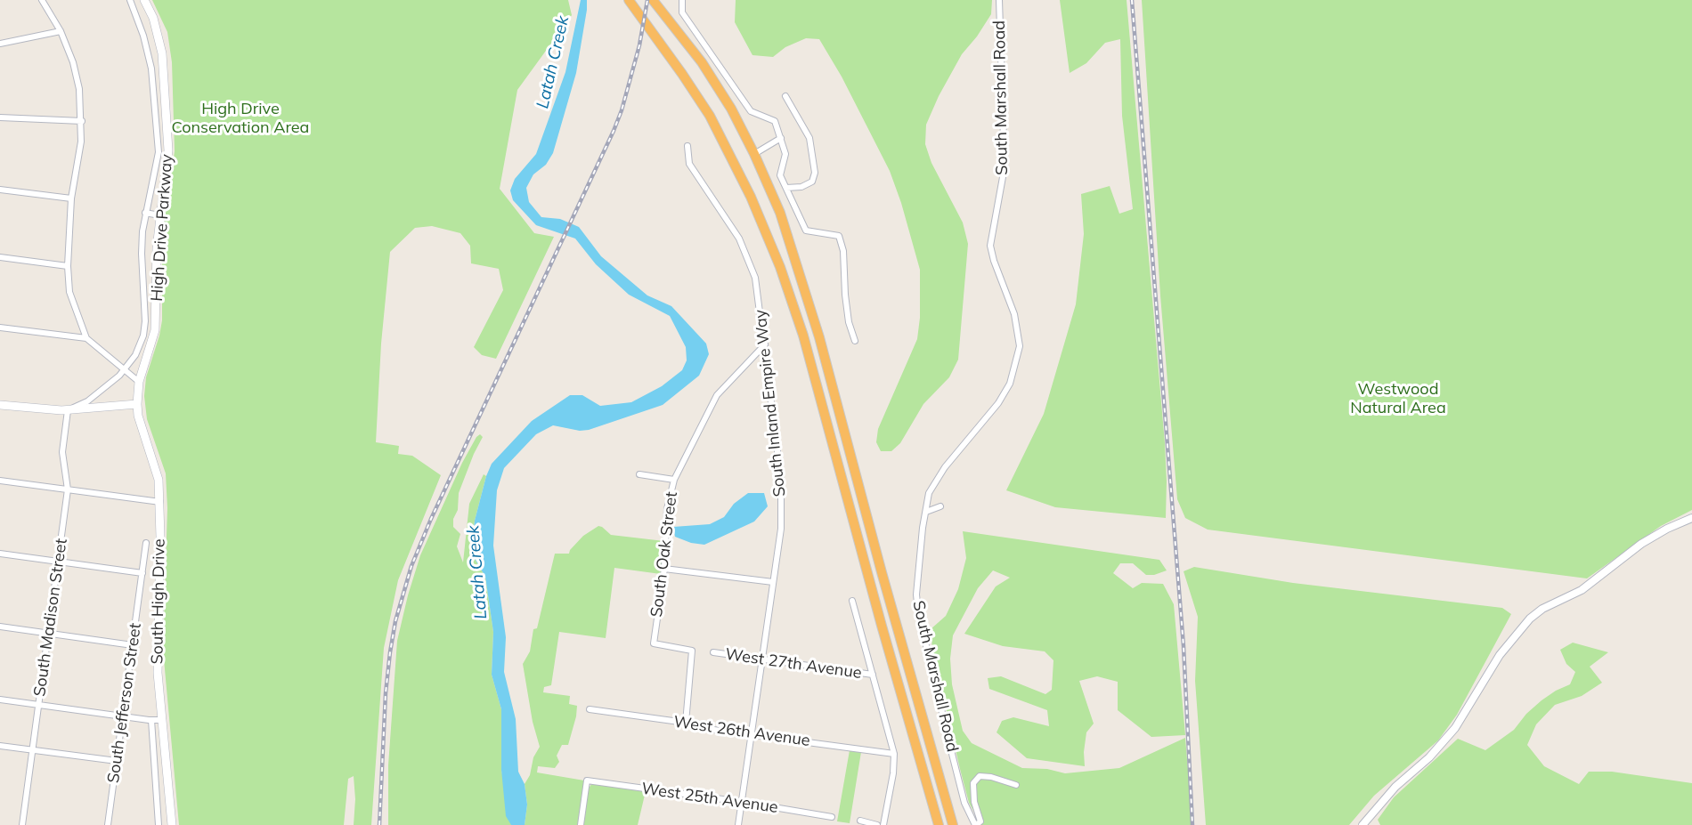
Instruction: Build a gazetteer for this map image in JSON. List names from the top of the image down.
{
  "streets": {
    "main road": ["High Drive Parkway", "South High Drive"],
    "street": [
      "South Marshall Road",
      "South Inland Empire Way",
      "South Oak Street",
      "South Madison Street",
      "West 27th Avenue",
      "South Jefferson Street",
      "West 26th Avenue",
      "West 25th Avenue"
    ]
  },
  "crossings": [
    ["High Drive Parkway", "South High Drive"],
    ["South Inland Empire Way", "South Oak Street"],
    ["South Inland Empire Way", "West 27th Avenue"],
    ["South Inland Empire Way", "West 26th Avenue"],
    ["South Inland Empire Way", "West 25th Avenue"],
    ["South Oak Street", "West 26th Avenue"]
  ],
  "water": ["Latah Creek"],
  "parks": ["High Drive Conservation Area", "Westwood Natural Area"]
}
